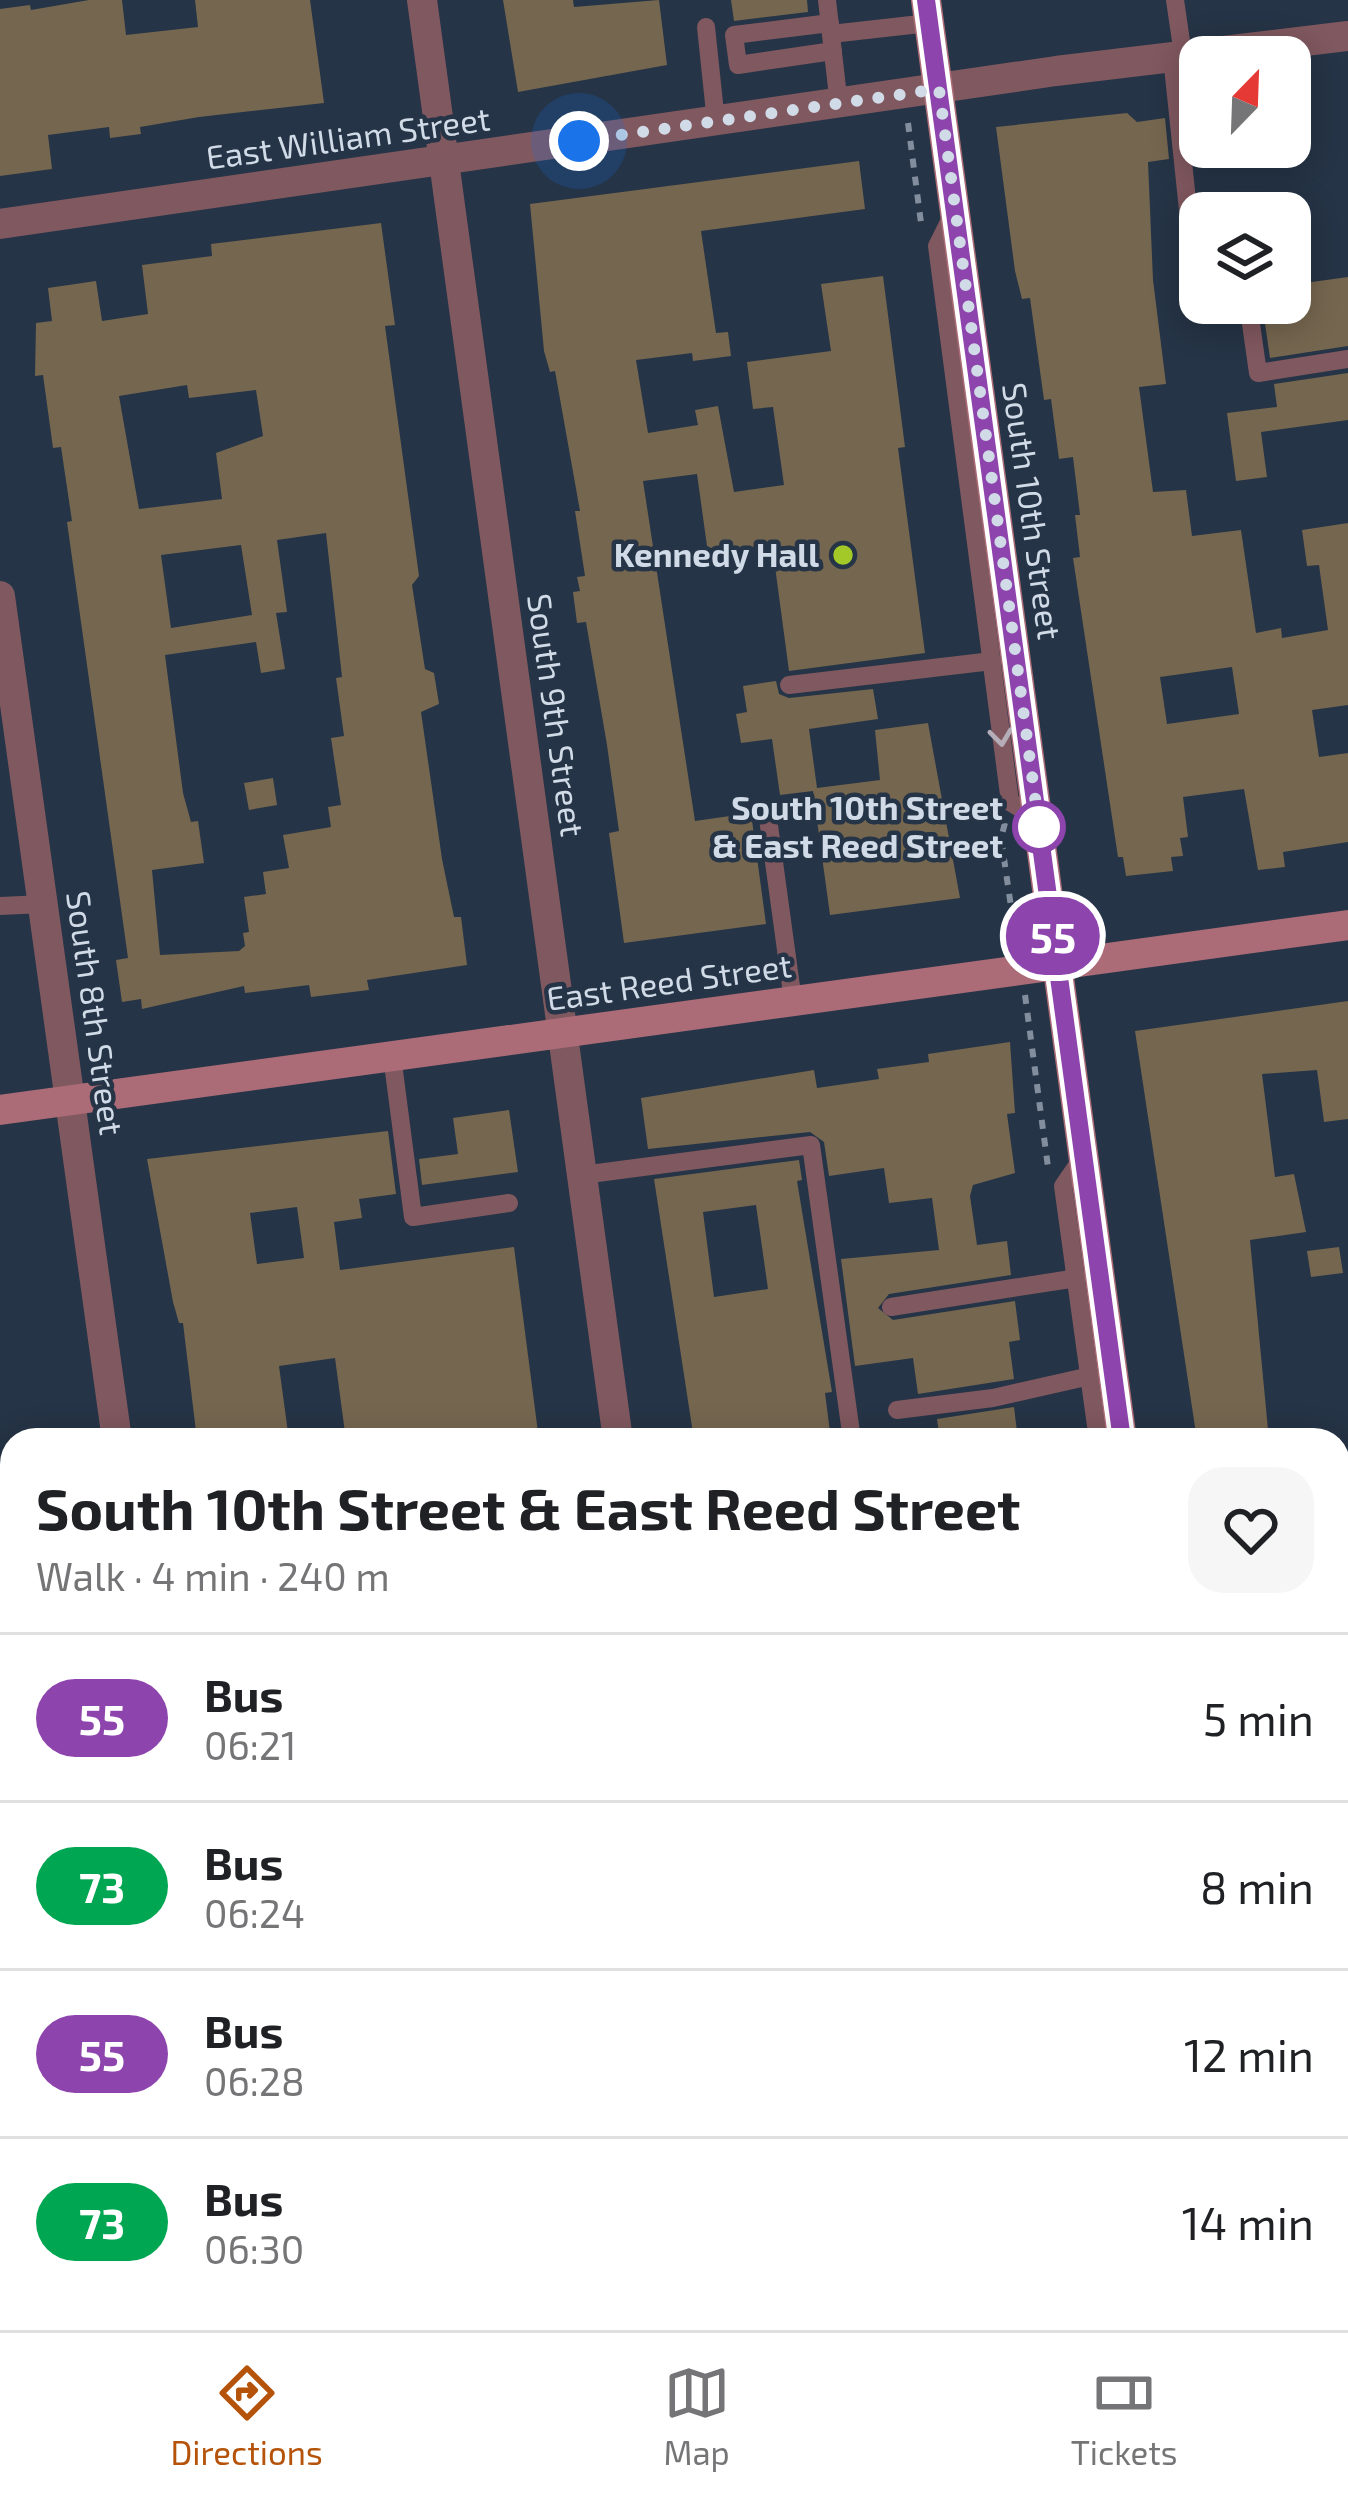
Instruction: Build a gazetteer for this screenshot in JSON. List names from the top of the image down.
{
  "streets": {
    "main road": ["South 10th Street", "East Reed Street"],
    "street": ["East William Street", "South 9th Street", "South 8th Street"]
  },
  "crossings": [
    ["East William Street", "South 10th Street"],
    ["East William Street", "South 9th Street"],
    ["South 10th Street", "East Reed Street"],
    ["South 9th Street", "East Reed Street"],
    ["East Reed Street", "South 8th Street"]
  ],
  "places": ["Kennedy Hall", "South 10th Street & East Reed Street"],
  "lines": ["bus line 55"],
  "north": "top right",
  "page": {
    "on_map": "55",
    "heading": ["South 10th Street & East Reed Street", "Walk · 4 min · 240 m"],
    "list": [
      {
        "mark": "55",
        "name": "Bus",
        "note": "06:21",
        "value": "5 min"
      },
      {
        "mark": "73",
        "name": "Bus",
        "note": "06:24",
        "value": "8 min"
      },
      {
        "mark": "55",
        "name": "Bus",
        "note": "06:28",
        "value": "12 min"
      },
      {
        "mark": "73",
        "name": "Bus",
        "note": "06:30",
        "value": "14 min"
      }
    ],
    "tabs": ["Directions", "Map", "Tickets"]
  }
}
